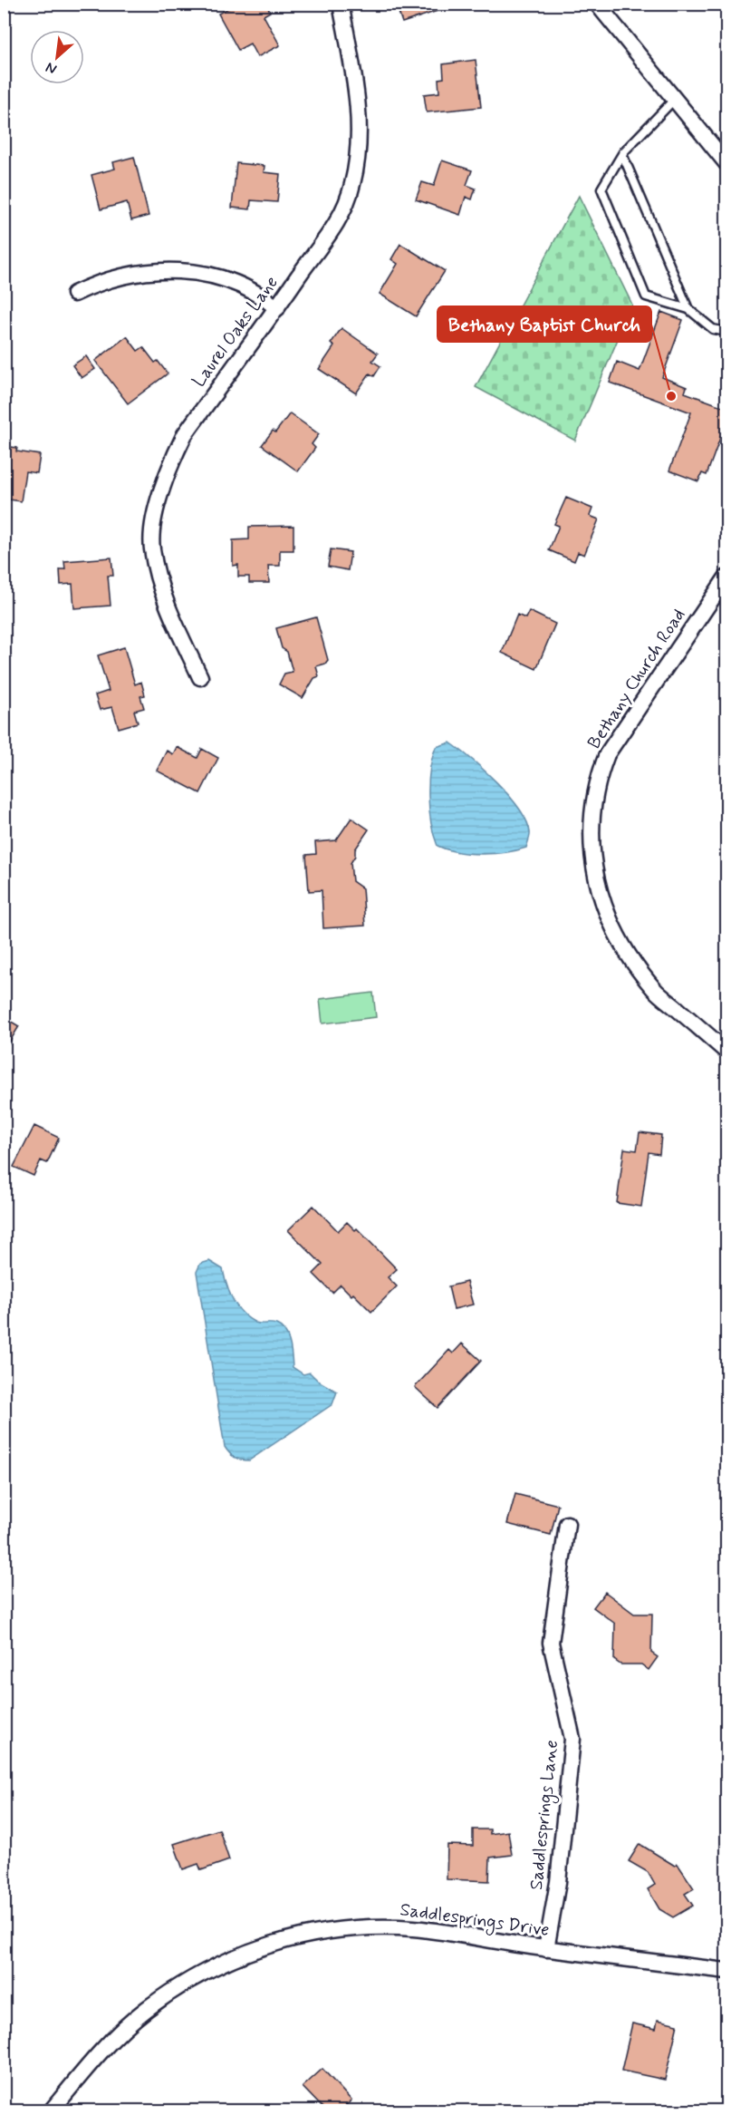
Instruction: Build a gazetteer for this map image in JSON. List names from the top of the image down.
{
  "streets": {
    "street": [
      "Laurel Oaks Lane",
      "Bethany Church Road",
      "Saddlesprings Lane",
      "Saddlesprings Drive"
    ]
  },
  "crossings": [
    ["Saddlesprings Lane", "Saddlesprings Drive"]
  ],
  "places": ["Bethany Baptist Church"],
  "north": "bottom left"
}
